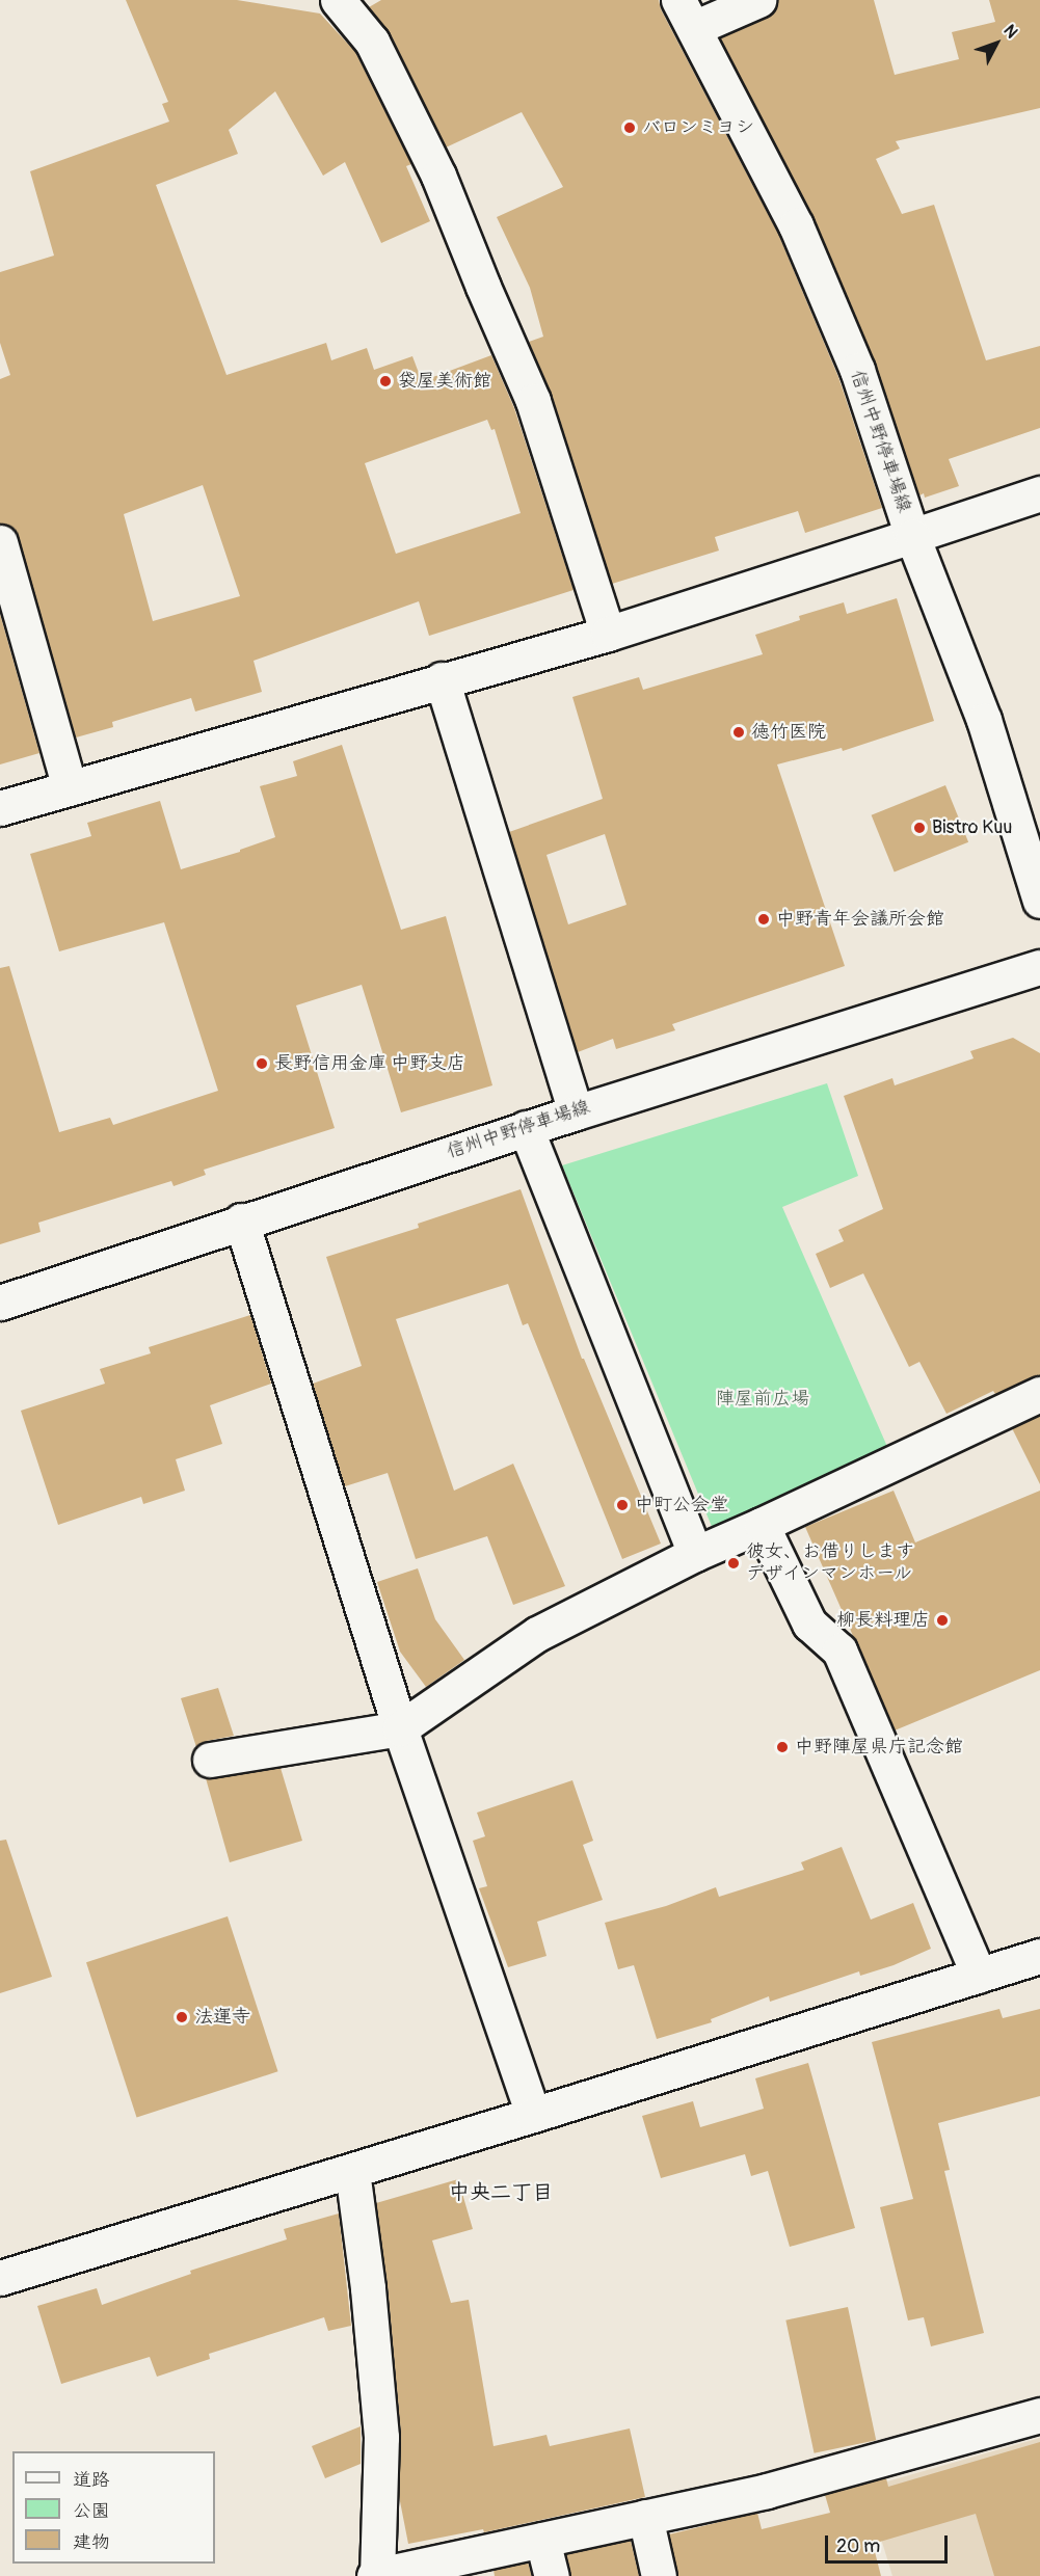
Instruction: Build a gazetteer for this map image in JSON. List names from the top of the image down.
{
  "streets": {
    "street": ["信州中野停車場線"]
  },
  "districts": ["中央二丁目"],
  "parks": ["陣屋前広場"],
  "places": [
    "バロンミヨシ",
    "袋屋美術館",
    "徳竹医院",
    "Bistro Kuu",
    "中野青年会議所会館",
    "長野信用金庫 中野支店",
    "中町公会堂",
    "彼女、お借りします デザインマンホール",
    "柳長料理店",
    "中野陣屋県庁記念館",
    "法運寺"
  ],
  "legend": ["道路", "公園", "建物"],
  "scale_bar": "20 m",
  "north": "top right"
}
